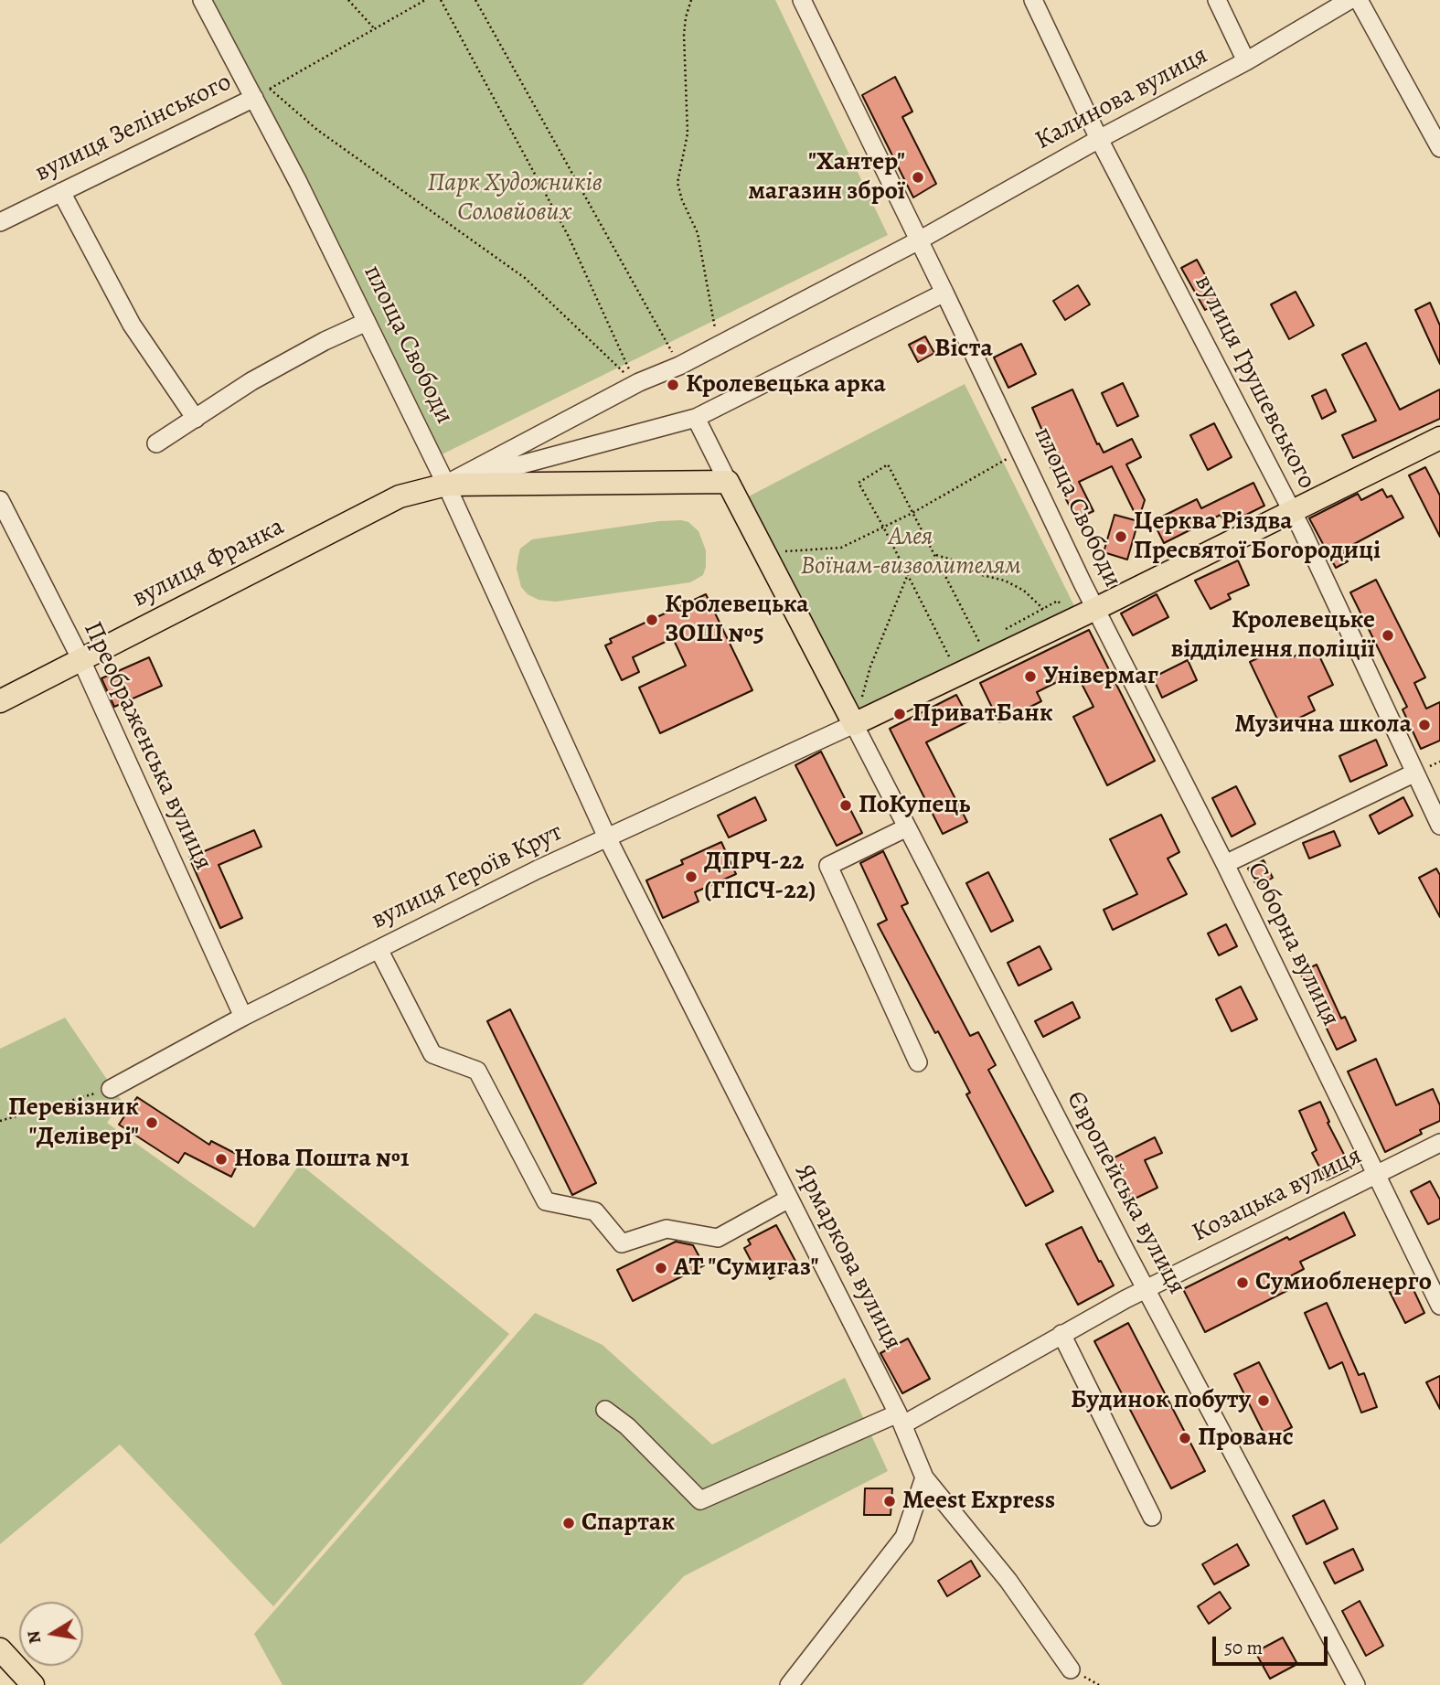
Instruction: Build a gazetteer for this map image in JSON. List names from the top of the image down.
{
  "streets": {
    "main road": ["площа Свободи", "вулиця Франка"],
    "street": [
      "Калинова вулиця",
      "вулиця Зелінського",
      "вулиця Грушевського",
      "Преображенська вулиця",
      "вулиця Героїв Крут",
      "Соборна вулиця",
      "Європейська вулиця",
      "Козацька вулиця",
      "Ярмаркова вулиця"
    ]
  },
  "crossings": [
    ["Калинова вулиця", "площа Свободи"],
    ["Калинова вулиця", "вулиця Грушевського"],
    ["Калинова вулиця", "вулиця Франка"],
    ["вулиця Зелінського", "площа Свободи"],
    ["площа Свободи", "вулиця Франка"],
    ["площа Свободи", "вулиця Героїв Крут"],
    ["площа Свободи", "Соборна вулиця"],
    ["площа Свободи", "Європейська вулиця"],
    ["площа Свободи", "Ярмаркова вулиця"],
    ["вулиця Франка", "Преображенська вулиця"],
    ["Преображенська вулиця", "вулиця Героїв Крут"],
    ["вулиця Героїв Крут", "Європейська вулиця"],
    ["вулиця Героїв Крут", "Ярмаркова вулиця"],
    ["Соборна вулиця", "Козацька вулиця"],
    ["Європейська вулиця", "Козацька вулиця"],
    ["Козацька вулиця", "Ярмаркова вулиця"]
  ],
  "parks": ["Парк Художників Соловйових", "Алея Воїнам-визволителям"],
  "places": [
    "\"Хантер\" магазин зброї",
    "Віста",
    "Кролевецька арка",
    "Церква Різдва Пресвятої Богородиці",
    "Кролевецька ЗОШ №5",
    "Кролевецьке відділення поліції",
    "Універмаг",
    "ПриватБанк",
    "Музична школа",
    "ПоКупець",
    "ДПРЧ-22 (ГПСЧ-22)",
    "Перевізник \"Делівері\"",
    "Нова Пошта №1",
    "АТ \"Сумигаз\"",
    "Сумиобленерго",
    "Будинок побуту",
    "Прованс",
    "Meest Express",
    "Спартак"
  ],
  "scale_bar": "50 m",
  "north": "left"
}
